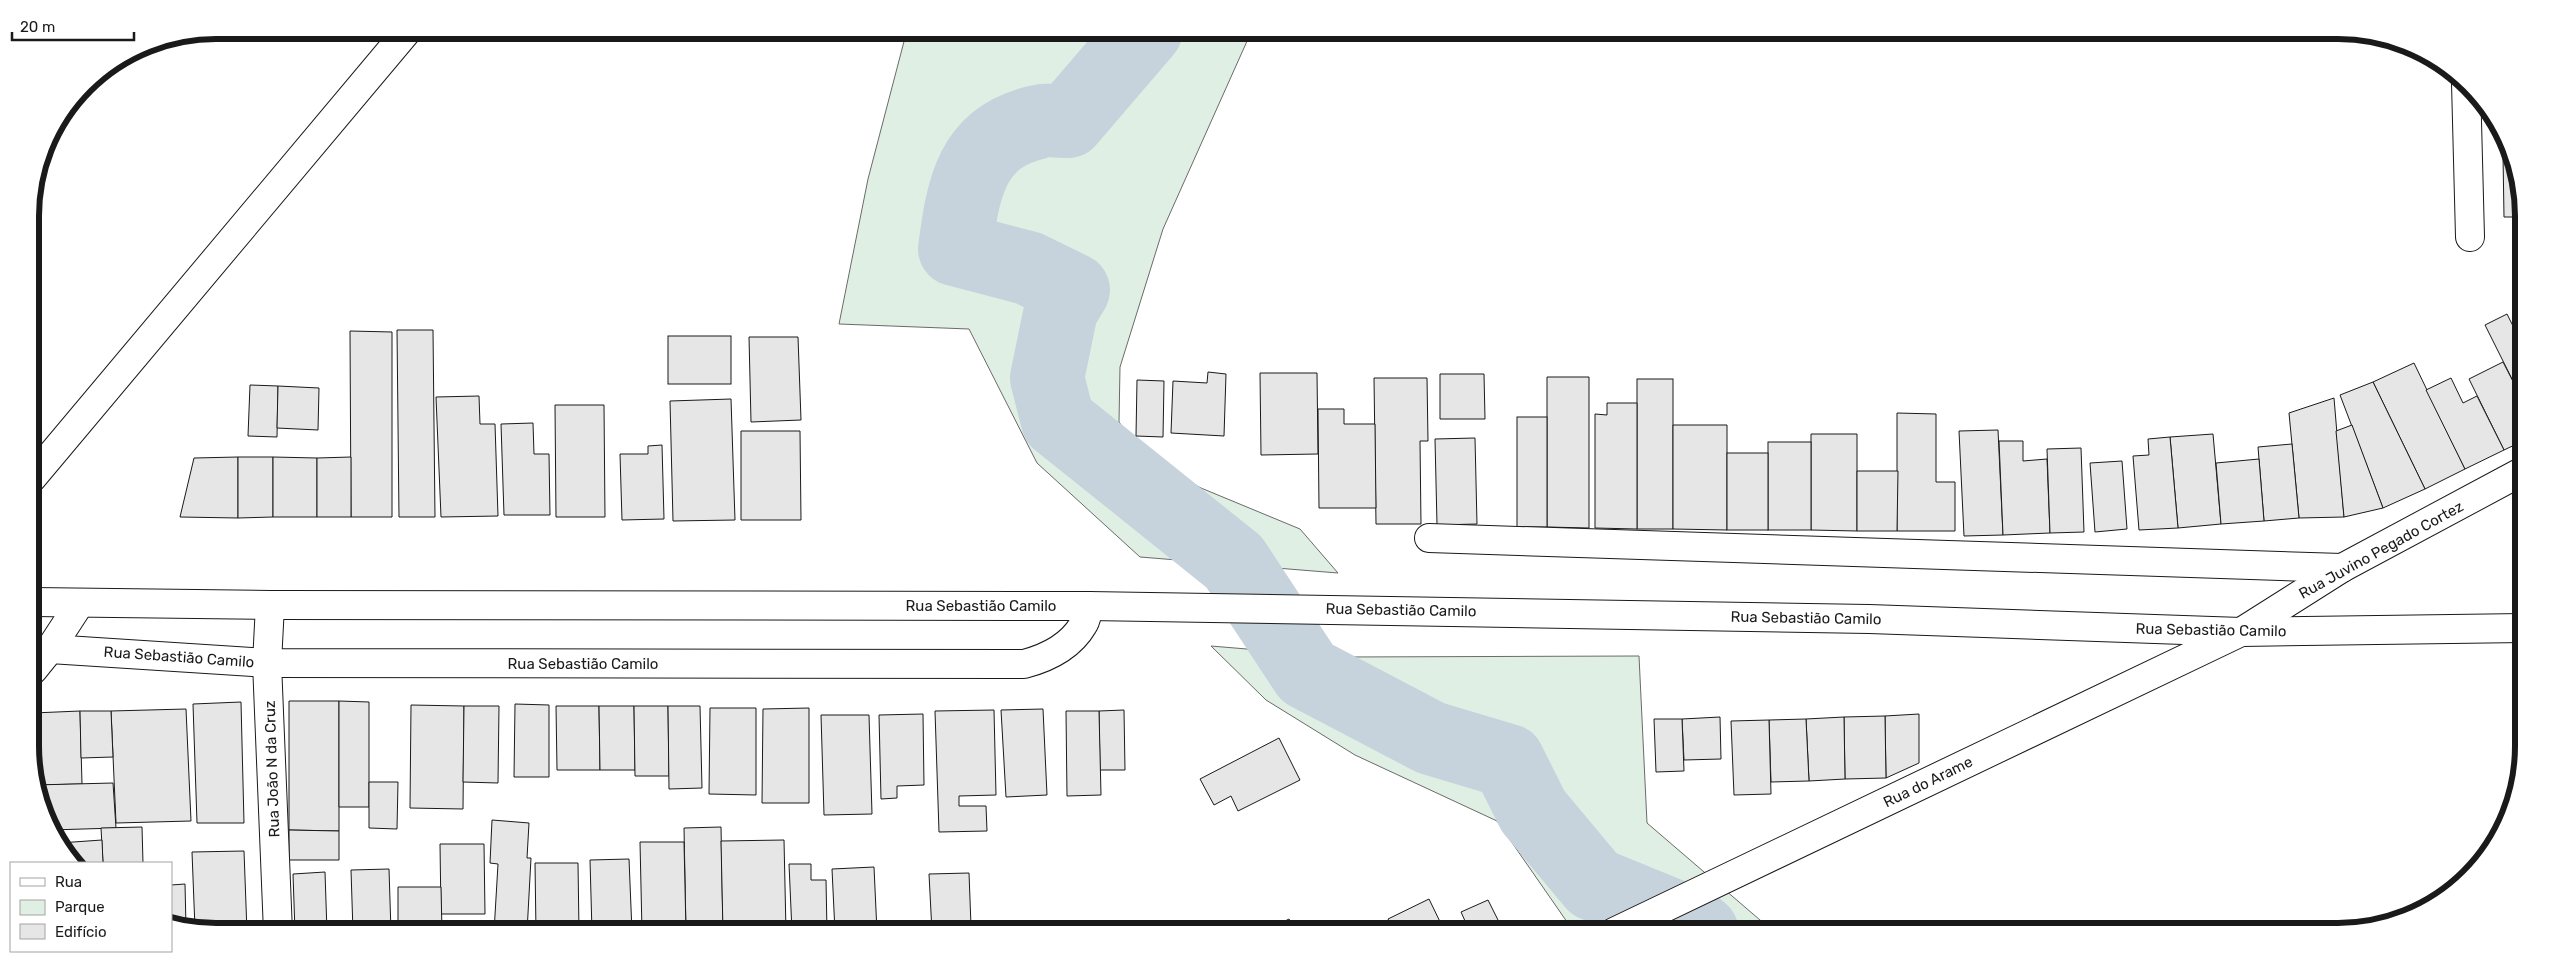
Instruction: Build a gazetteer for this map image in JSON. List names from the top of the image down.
{
  "streets": {
    "street": [
      "Rua Juvino Pegado Cortez",
      "Rua Sebastião Camilo",
      "Rua João N da Cruz",
      "Rua do Arame"
    ]
  },
  "crossings": [
    ["Rua Juvino Pegado Cortez", "Rua Sebastião Camilo"],
    ["Rua Juvino Pegado Cortez", "Rua do Arame"],
    ["Rua Sebastião Camilo", "Rua João N da Cruz"],
    ["Rua Sebastião Camilo", "Rua do Arame"]
  ],
  "legend": ["Rua", "Parque", "Edifício"],
  "scale_bar": "20 m"
}
